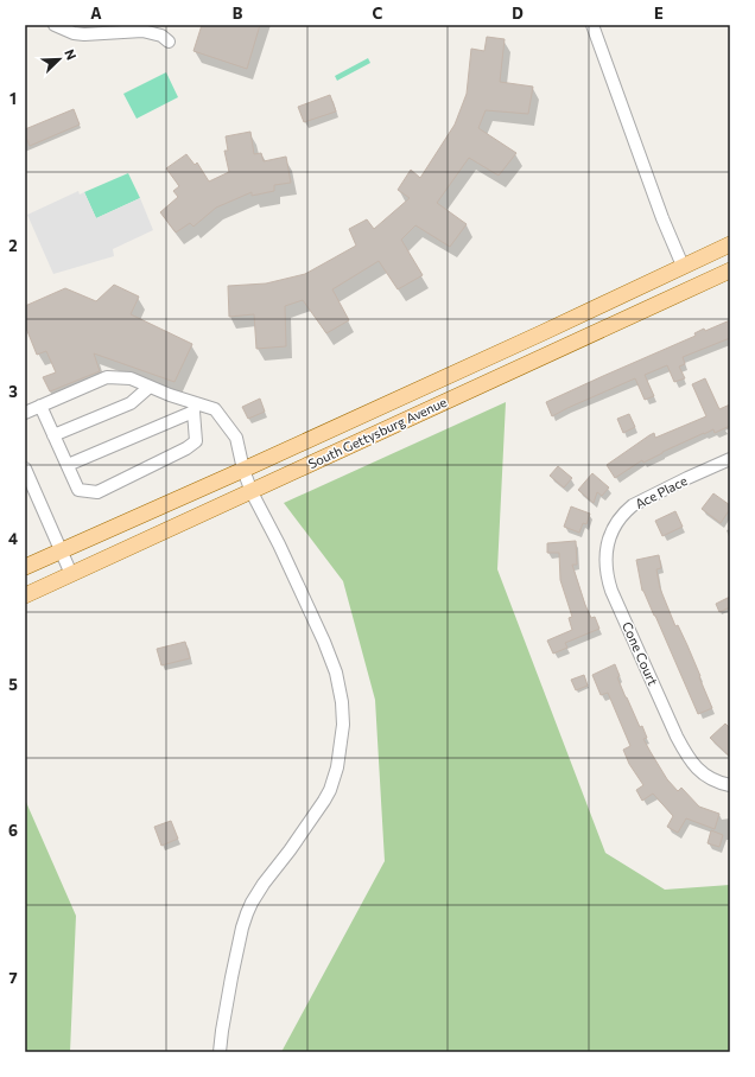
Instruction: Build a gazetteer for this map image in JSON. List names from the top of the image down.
{
  "streets": {
    "main road": ["South Gettysburg Avenue"],
    "street": ["Ace Place", "Cone Court"]
  },
  "crossings": [
    ["Ace Place", "Cone Court"]
  ],
  "north": "top right",
  "grid": {
    "columns": [
      "A",
      "B",
      "C",
      "D",
      "E"
    ],
    "rows": [
      "1",
      "2",
      "3",
      "4",
      "5",
      "6",
      "7"
    ]
  }
}
